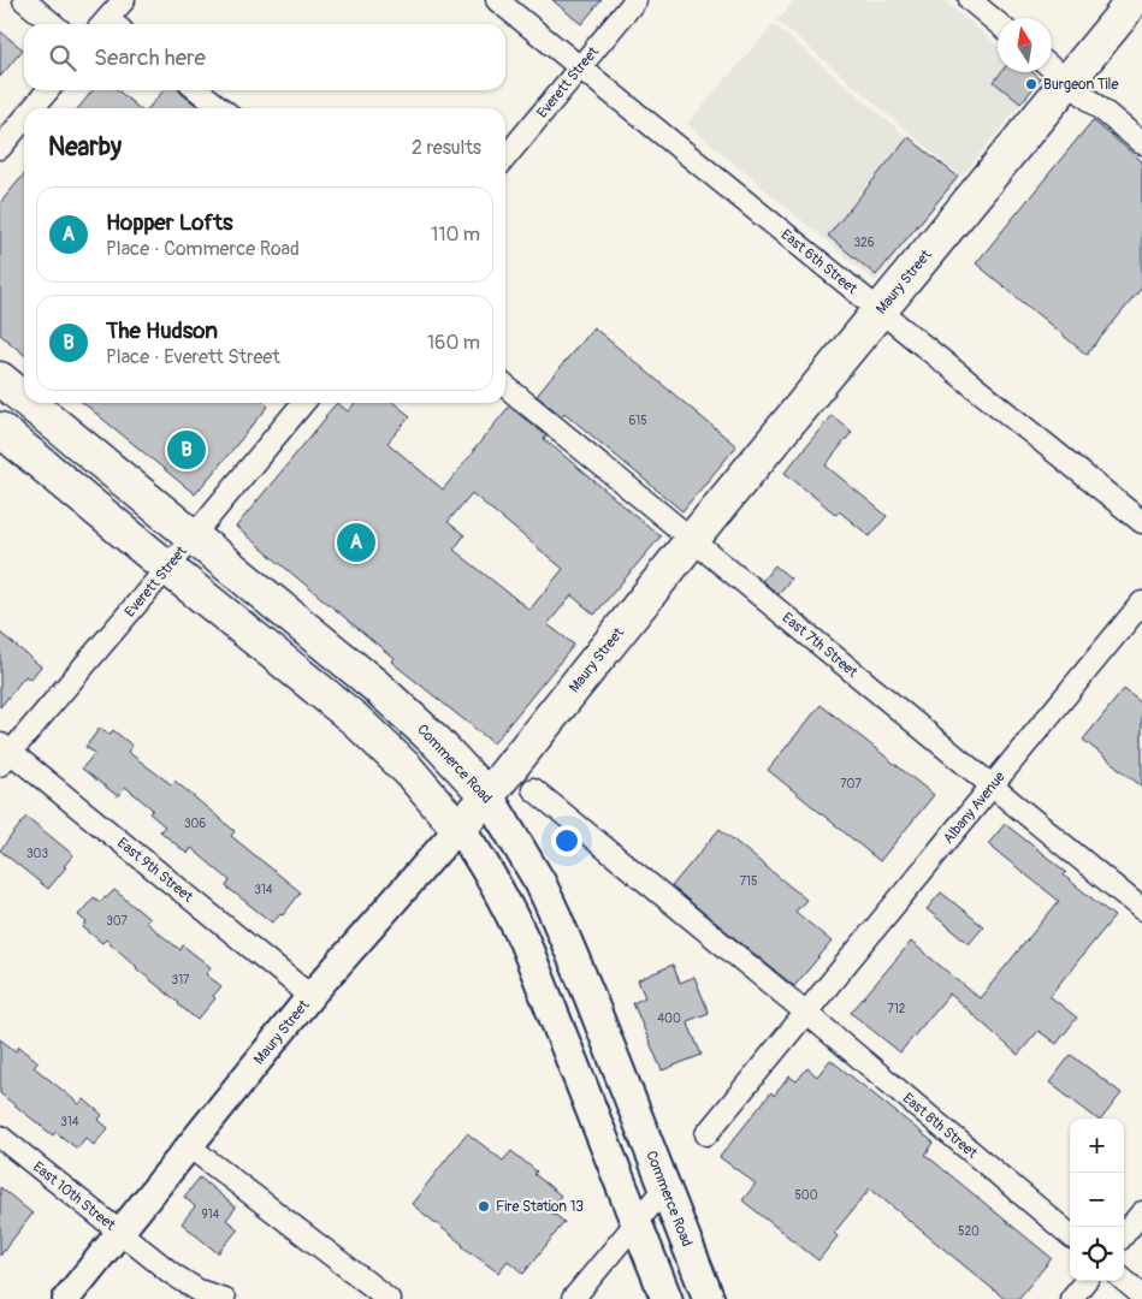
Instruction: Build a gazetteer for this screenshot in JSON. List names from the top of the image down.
{
  "streets": {
    "main road": ["Maury Street", "Commerce Road"],
    "street": [
      "Everett Street",
      "East 6th Street",
      "East 7th Street",
      "Albany Avenue",
      "East 9th Street",
      "East 8th Street",
      "East 10th Street"
    ]
  },
  "crossings": [
    ["Everett Street", "East 6th Street"],
    ["Everett Street", "Commerce Road"],
    ["Everett Street", "East 9th Street"],
    ["East 6th Street", "Maury Street"],
    ["Maury Street", "East 7th Street"],
    ["Maury Street", "Commerce Road"],
    ["Maury Street", "East 9th Street"],
    ["Maury Street", "East 10th Street"],
    ["East 7th Street", "Albany Avenue"],
    ["Albany Avenue", "East 8th Street"]
  ],
  "places": ["Burgeon Tile", "Fire Station 13"],
  "house_numbers": [
    "326",
    "615",
    "707",
    "306",
    "303",
    "715",
    "314",
    "307",
    "317",
    "712",
    "400",
    "314",
    "500",
    "914",
    "520"
  ],
  "north": "top",
  "page": {
    "search": "Search here",
    "heading": ["Nearby", "2 results"],
    "list": [
      {
        "mark": "A",
        "name": "Hopper Lofts",
        "note": "Place · Commerce Road",
        "value": "110 m"
      },
      {
        "mark": "B",
        "name": "The Hudson",
        "note": "Place · Everett Street",
        "value": "160 m"
      }
    ],
    "pins": ["B", "A"],
    "map_buttons": ["+", "−"]
  }
}
